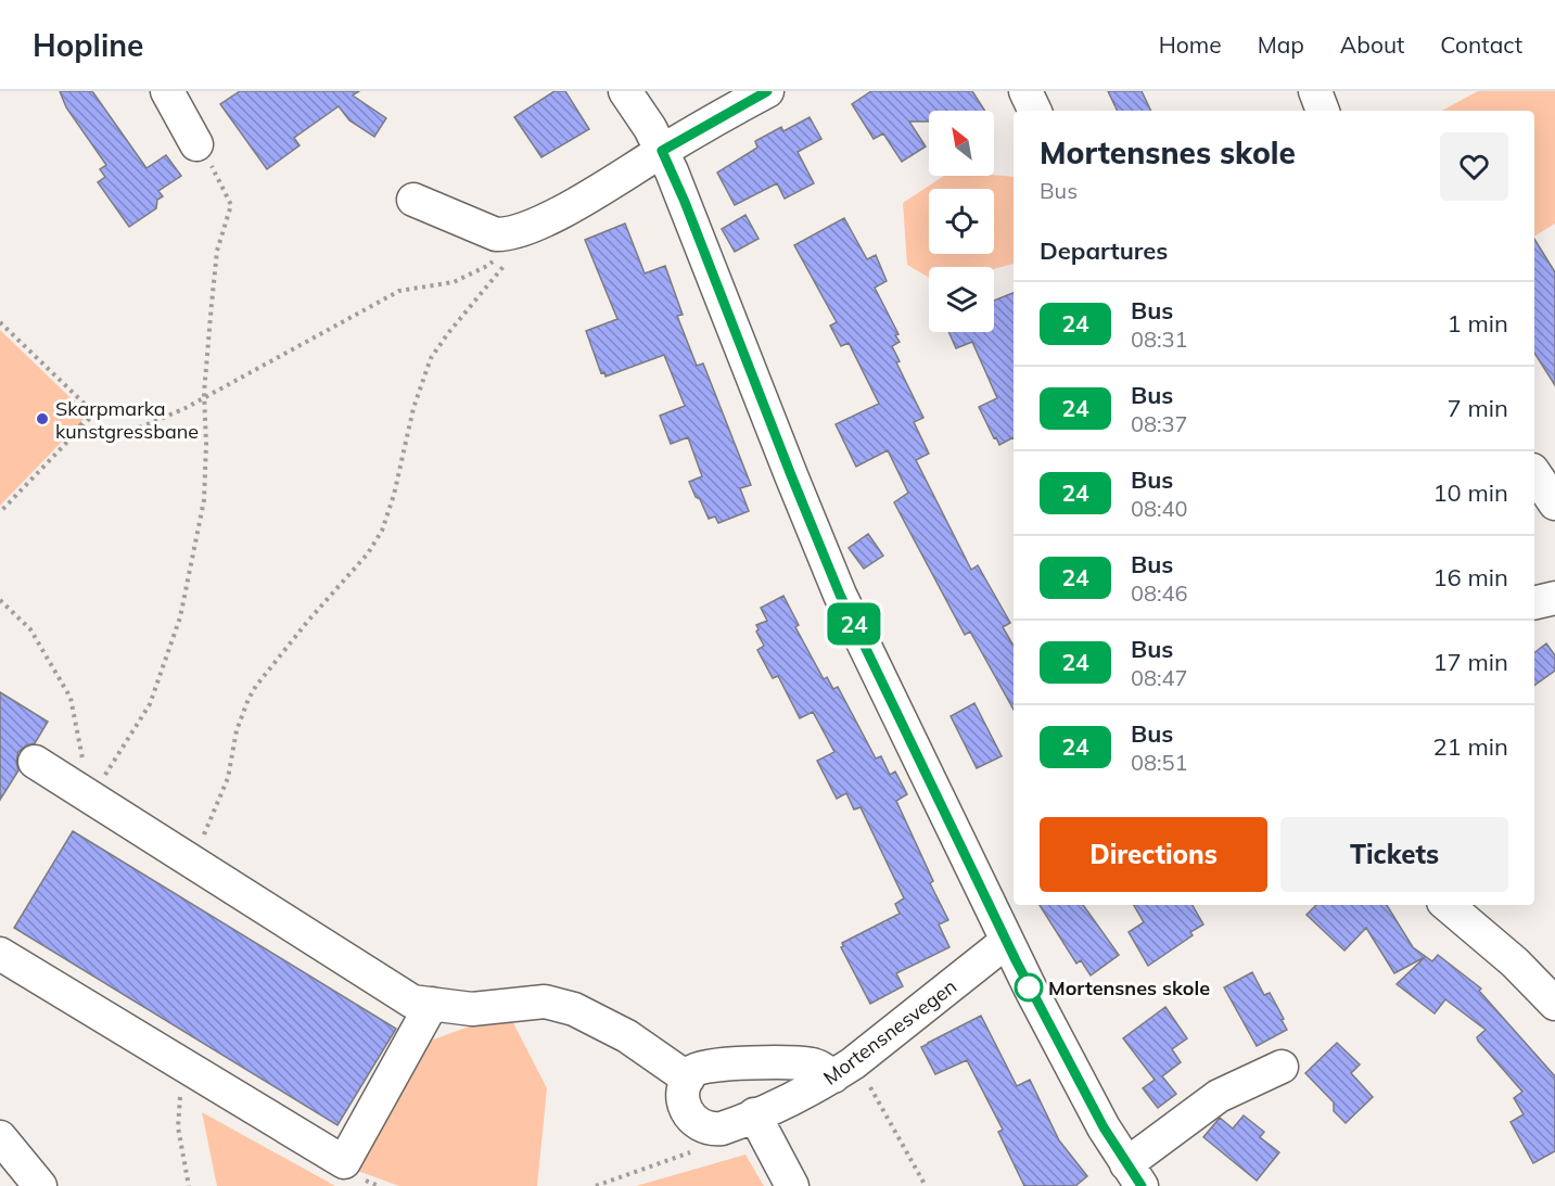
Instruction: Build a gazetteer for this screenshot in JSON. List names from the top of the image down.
{
  "streets": {
    "street": ["Mortensnesvegen"]
  },
  "places": ["Skarpmarka kunstgressbane", "Mortensnes skole"],
  "lines": ["bus line 24"],
  "north": "top left",
  "page": {
    "header": "Hopline",
    "nav": [
      "Home",
      "Map",
      "About",
      "Contact"
    ],
    "on_map": "24",
    "heading": [
      ["Mortensnes skole", "Bus"],
      "Departures"
    ],
    "list": [
      {
        "mark": "24",
        "name": "Bus",
        "note": "08:31",
        "value": "1 min"
      },
      {
        "mark": "24",
        "name": "Bus",
        "note": "08:37",
        "value": "7 min"
      },
      {
        "mark": "24",
        "name": "Bus",
        "note": "08:40",
        "value": "10 min"
      },
      {
        "mark": "24",
        "name": "Bus",
        "note": "08:46",
        "value": "16 min"
      },
      {
        "mark": "24",
        "name": "Bus",
        "note": "08:47",
        "value": "17 min"
      },
      {
        "mark": "24",
        "name": "Bus",
        "note": "08:51",
        "value": "21 min"
      }
    ],
    "buttons": ["Directions", "Tickets"]
  }
}
